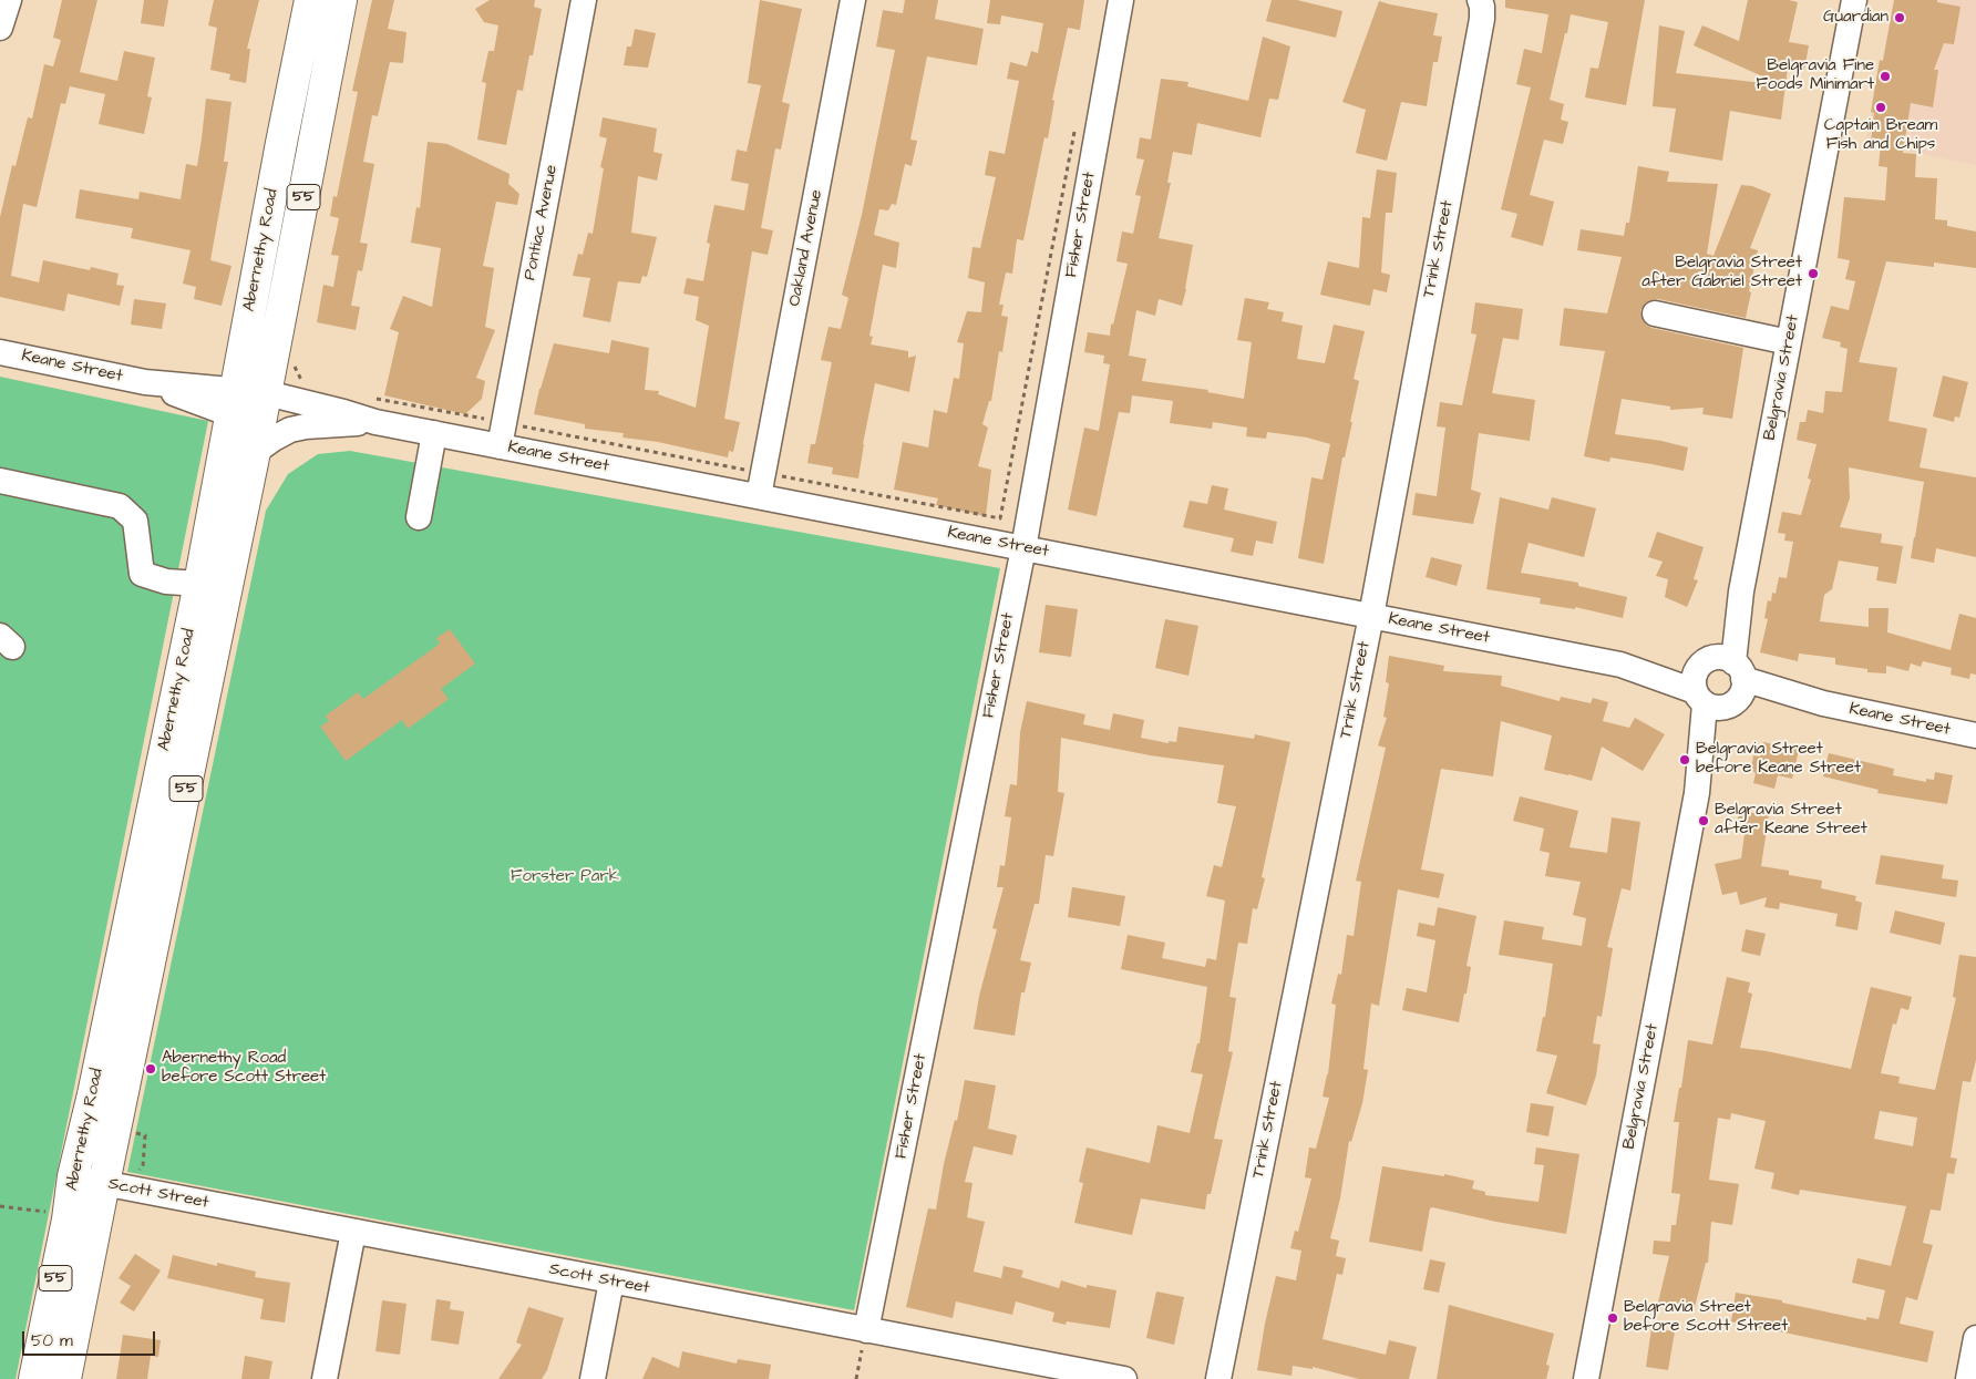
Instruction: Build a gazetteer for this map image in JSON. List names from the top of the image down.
{
  "streets": {
    "main road": ["55", "Abernethy Road"],
    "street": [
      "Pontiac Avenue",
      "Fisher Street",
      "Oakland Avenue",
      "Trink Street",
      "Keane Street",
      "Belgravia Street",
      "Scott Street"
    ]
  },
  "crossings": [
    ["Pontiac Avenue", "Keane Street"],
    ["Fisher Street", "Keane Street"],
    ["Fisher Street", "Scott Street"],
    ["Oakland Avenue", "Keane Street"],
    ["Trink Street", "Keane Street"],
    ["Abernethy Road", "Keane Street"],
    ["Abernethy Road", "Scott Street"],
    ["Keane Street", "Belgravia Street"]
  ],
  "parks": ["Forster Park"],
  "places": [
    "Guardian",
    "Belgravia Fine Foods Minimart",
    "Captain Bream Fish and Chips",
    "Belgravia Street after Gabriel Street",
    "Belgravia Street before Keane Street",
    "Belgravia Street after Keane Street",
    "Abernethy Road before Scott Street",
    "Belgravia Street before Scott Street"
  ],
  "scale_bar": "50 m"
}
